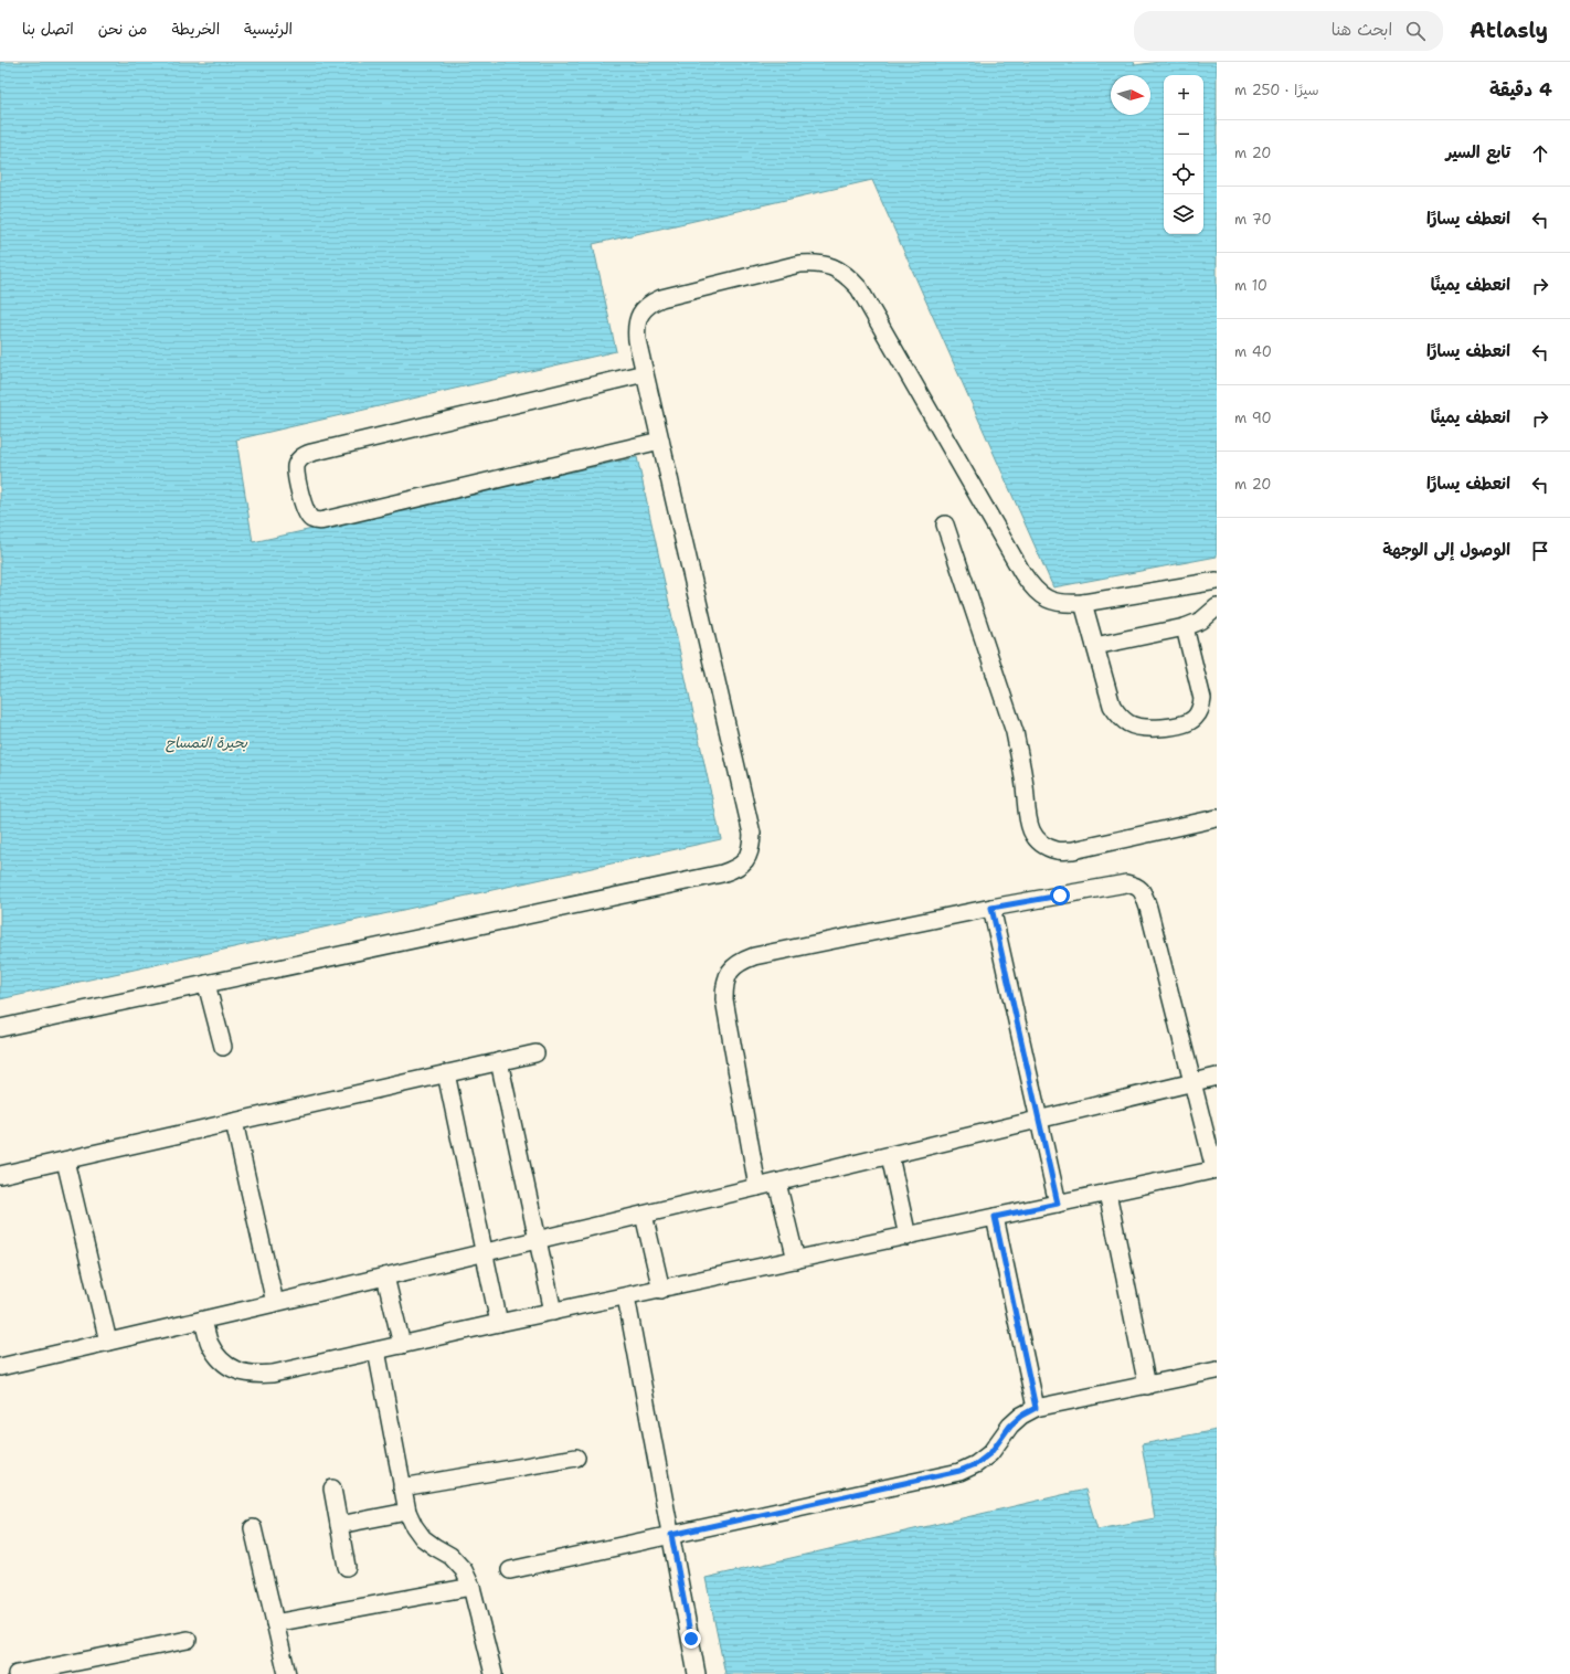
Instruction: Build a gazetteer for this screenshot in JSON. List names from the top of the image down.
{
  "water": ["بحيرة التمساح"],
  "north": "right",
  "page": {
    "header": "Atlasly",
    "search": "ابحث هنا",
    "nav": [
      "الرئيسية",
      "الخريطة",
      "من نحن",
      "اتصل بنا"
    ],
    "heading": ["4 دقيقة", "سيرًا · 250 m"],
    "map_buttons": ["+", "−"],
    "list": [
      ["تابع السير", "20 m"],
      ["انعطف يسارًا", "70 m"],
      ["انعطف يمينًا", "10 m"],
      ["انعطف يسارًا", "40 m"],
      ["انعطف يمينًا", "90 m"],
      ["انعطف يسارًا", "20 m"],
      "الوصول إلى الوجهة"
    ]
  }
}
